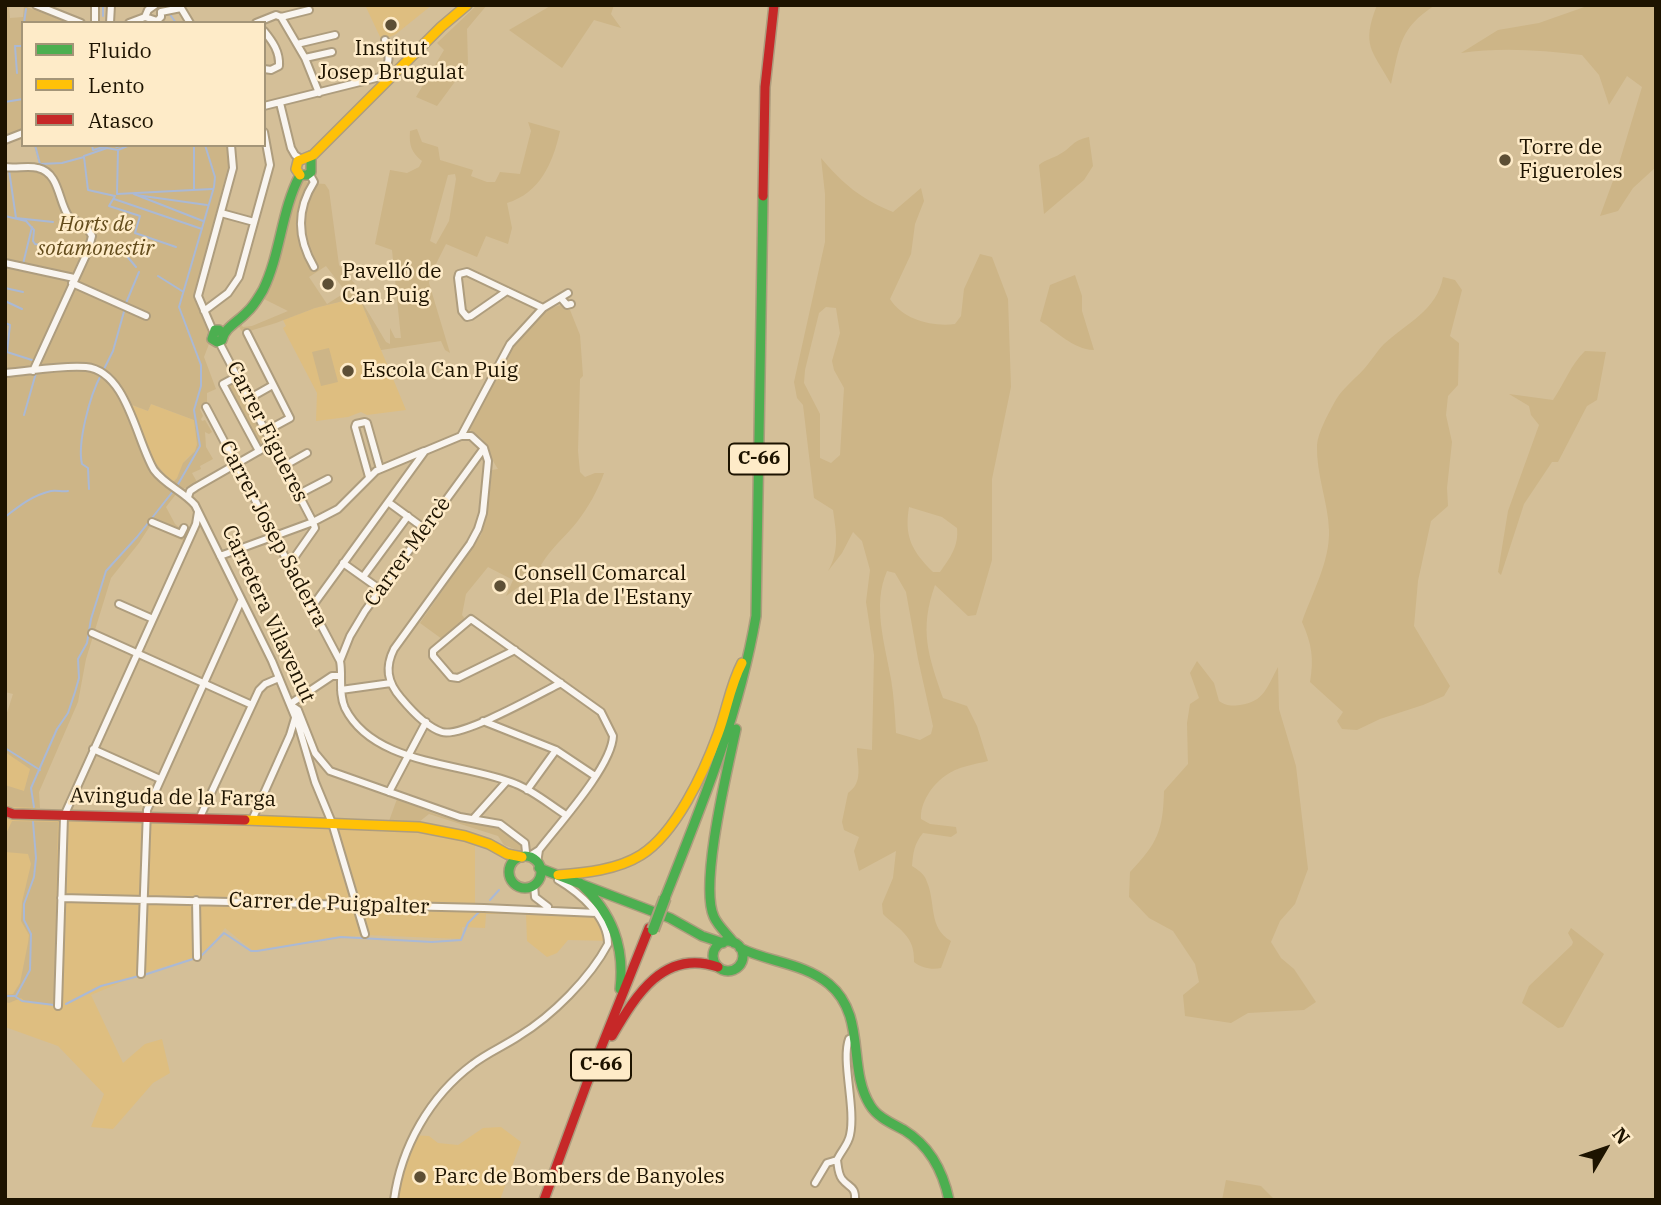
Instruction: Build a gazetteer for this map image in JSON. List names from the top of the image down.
{
  "streets": {
    "main road": ["C-66", "Avinguda de la Farga"],
    "street": [
      "Carrer Figueres",
      "Carrer Josep Saderra",
      "Carrer Mercè",
      "Carretera Vilavenut",
      "Carrer de Puigpalter"
    ]
  },
  "crossings": [
    ["Carrer Josep Saderra", "Carrer Mercè"],
    ["Carretera Vilavenut", "Avinguda de la Farga"],
    ["Carretera Vilavenut", "Carrer de Puigpalter"]
  ],
  "parks": ["Horts de sotamonestir"],
  "places": [
    "Institut Josep Brugulat",
    "Torre de Figueroles",
    "Pavelló de Can Puig",
    "Escola Can Puig",
    "Consell Comarcal del Pla de l'Estany",
    "Parc de Bombers de Banyoles"
  ],
  "legend": ["Fluido", "Lento", "Atasco"],
  "north": "top right"
}
